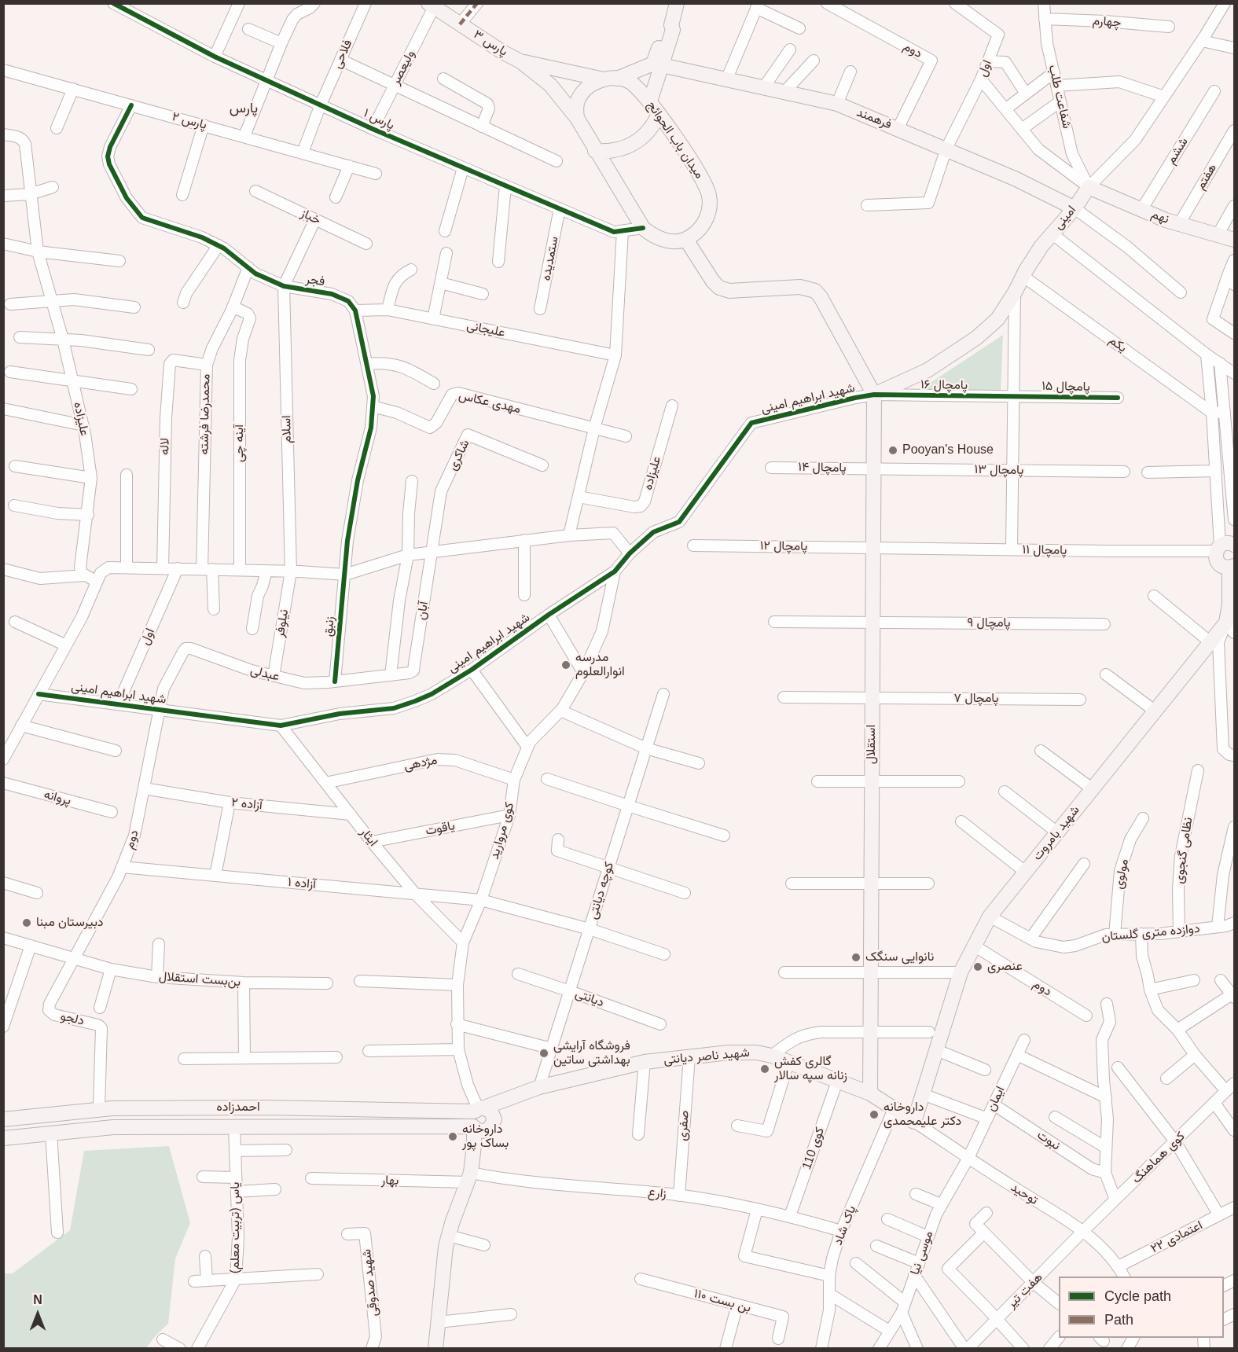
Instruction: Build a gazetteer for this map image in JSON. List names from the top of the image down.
{
  "streets": {
    "main road": [
      "پارس ۳",
      "فرهمند",
      "میدان باب الحوائج",
      "نهم",
      "امینی",
      "استقلال",
      "شهید بامروت",
      "شهید ناصر دیانتی",
      "احمدزاده"
    ],
    "street": [
      "چهارم",
      "دوم",
      "فلاحی",
      "ولیعصر",
      "اول",
      "شفاعت طلب",
      "پارس ۱",
      "پارس ۲",
      "ششم",
      "هفتم",
      "خباز",
      "ستمدیده",
      "فجر",
      "علیجانی",
      "یکم",
      "پامچال ۱۶",
      "پامچال ۱۵",
      "شهید ابراهیم امینی",
      "مهدی عکاس",
      "محمدرضا فرشته",
      "علیزاده",
      "اسلام",
      "آینه چی",
      "لاله",
      "شاکری",
      "پامچال ۱۴",
      "پامچال ۱۳",
      "پامچال ۱۲",
      "پامچال ۱۱",
      "آبان",
      "نیلوفر",
      "پامچال ۹",
      "زنبق",
      "عبدلی",
      "پامچال ۷",
      "مژدهی",
      "پروانه",
      "آزاده ۲",
      "یاقوت",
      "کوی مروارید",
      "ایثار",
      "نظامی گنجوی",
      "مولوی",
      "آزاده ۱",
      "کوچه دیانتی",
      "دوازده متری گلستان",
      "بن‌بست استقلال",
      "دیانتی",
      "دلجو",
      "ایمان",
      "صفری",
      "نبوت",
      "کوی 110",
      "کوی هماهنگ",
      "بهار",
      "زارع",
      "توحید",
      "پاک شاد",
      "یاس (تربیت معلم)",
      "اعتمادی ۲۲",
      "موسی نیا",
      "شهید صدوقی",
      "هفتِ تیر",
      "بن بست ۱۱۰"
    ]
  },
  "crossings": [
    ["چهارم", "شفاعت طلب"],
    ["پارس ۳", "ولیعصر"],
    ["پارس ۳", "میدان باب الحوائج"],
    ["دوم", "فرهمند"],
    ["دوم", "شهید ابراهیم امینی"],
    ["دوم", "عبدلی"],
    ["دوم", "آزاده ۲"],
    ["دوم", "شهید بامروت"],
    ["دوم", "آزاده ۱"],
    ["دوم", "بن‌بست استقلال"],
    ["دوم", "دلجو"],
    ["فلاحی", "پارس ۱"],
    ["فلاحی", "پارس ۲"],
    ["ولیعصر", "پارس ۱"],
    ["اول", "فرهمند"],
    ["اول", "شهید ابراهیم امینی"],
    ["شفاعت طلب", "نهم"],
    ["شفاعت طلب", "امینی"],
    ["فرهمند", "امینی"],
    ["پارس ۱", "ستمدیده"],
    ["پارس ۲", "فجر"],
    ["ششم", "نهم"],
    ["هفتم", "نهم"],
    ["نهم", "امینی"],
    ["امینی", "یکم"],
    ["امینی", "پامچال ۱۶"],
    ["امینی", "شهید ابراهیم امینی"],
    ["امینی", "استقلال"],
    ["فجر", "علیجانی"],
    ["فجر", "محمدرضا فرشته"],
    ["فجر", "اسلام"],
    ["پامچال ۱۶", "پامچال ۱۵"],
    ["پامچال ۱۶", "شهید ابراهیم امینی"],
    ["پامچال ۱۶", "استقلال"],
    ["شهید ابراهیم امینی", "عبدلی"],
    ["شهید ابراهیم امینی", "استقلال"],
    ["شهید ابراهیم امینی", "کوی مروارید"],
    ["شهید ابراهیم امینی", "ایثار"],
    ["محمدرضا فرشته", "آینه چی"],
    ["محمدرضا فرشته", "لاله"],
    ["اسلام", "نیلوفر"],
    ["شاکری", "آبان"],
    ["پامچال ۱۴", "پامچال ۱۳"],
    ["پامچال ۱۴", "استقلال"],
    ["پامچال ۱۳", "استقلال"],
    ["پامچال ۱۲", "پامچال ۱۱"],
    ["پامچال ۱۲", "استقلال"],
    ["پامچال ۱۱", "استقلال"],
    ["آبان", "عبدلی"],
    ["نیلوفر", "عبدلی"],
    ["پامچال ۹", "استقلال"],
    ["زنبق", "عبدلی"],
    ["پامچال ۷", "استقلال"],
    ["استقلال", "شهید ناصر دیانتی"],
    ["مژدهی", "کوی مروارید"],
    ["مژدهی", "ایثار"],
    ["آزاده ۲", "ایثار"],
    ["یاقوت", "کوی مروارید"],
    ["یاقوت", "ایثار"],
    ["کوی مروارید", "ایثار"],
    ["کوی مروارید", "آزاده ۱"],
    ["کوی مروارید", "شهید ناصر دیانتی"],
    ["کوی مروارید", "احمدزاده"],
    ["شهید بامروت", "دوازده متری گلستان"],
    ["شهید بامروت", "شهید ناصر دیانتی"],
    ["شهید بامروت", "توحید"],
    ["ایثار", "آزاده ۱"],
    ["نظامی گنجوی", "دوازده متری گلستان"],
    ["مولوی", "دوازده متری گلستان"],
    ["آزاده ۱", "کوچه دیانتی"],
    ["کوچه دیانتی", "دیانتی"],
    ["کوچه دیانتی", "شهید ناصر دیانتی"],
    ["بن‌بست استقلال", "دلجو"],
    ["دلجو", "احمدزاده"],
    ["شهید ناصر دیانتی", "احمدزاده"],
    ["شهید ناصر دیانتی", "صفری"],
    ["شهید ناصر دیانتی", "کوی 110"],
    ["شهید ناصر دیانتی", "بهار"],
    ["شهید ناصر دیانتی", "زارع"],
    ["شهید ناصر دیانتی", "توحید"],
    ["شهید ناصر دیانتی", "پاک شاد"],
    ["ایمان", "نبوت"],
    ["ایمان", "توحید"],
    ["ایمان", "موسی نیا"],
    ["احمدزاده", "یاس (تربیت معلم)"],
    ["صفری", "زارع"],
    ["کوی 110", "زارع"],
    ["کوی هماهنگ", "توحید"],
    ["کوی هماهنگ", "هفتِ تیر"],
    ["بهار", "زارع"],
    ["زارع", "پاک شاد"],
    ["توحید", "اعتمادی ۲۲"],
    ["توحید", "موسی نیا"],
    ["توحید", "هفتِ تیر"]
  ],
  "districts": ["پارس"],
  "places": [
    "Pooyan's House",
    "مدرسه انوارالعلوم",
    "دبیرستان مبنا",
    "نانوایی سنگک",
    "عنصری",
    "فروشگاه آرایشی بهداشتی ساتین",
    "گالری کفش زنانه سپه سالار",
    "داروخانه دکتر علیمحمدی",
    "داروخانه بساک پور"
  ],
  "legend": ["Cycle path", "Path"],
  "north": "top"
}
